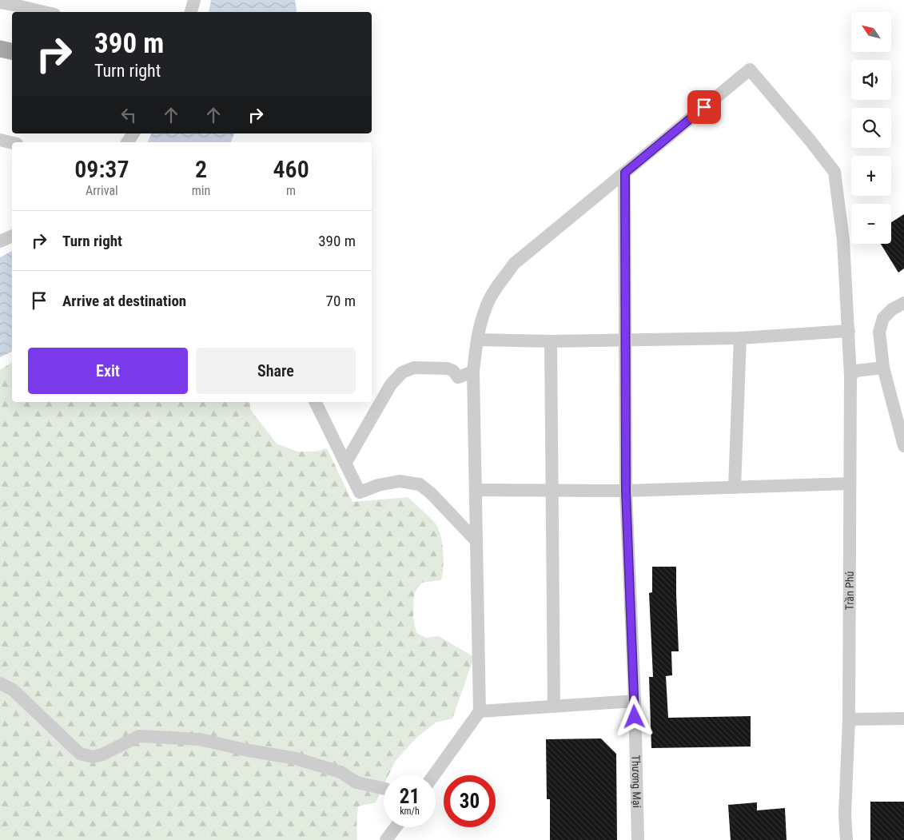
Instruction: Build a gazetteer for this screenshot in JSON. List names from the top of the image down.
{
  "streets": {
    "street": ["Trần Phú", "Thương Mại"]
  },
  "crossings": [
    ["Trần Phú", "Thương Mại"]
  ],
  "north": "top left",
  "page": {
    "map_buttons": ["+", "−"],
    "turn": ["390 m", "Turn right"],
    "eta": [
      "09:37",
      "Arrival",
      "2",
      "min",
      "460",
      "m"
    ],
    "list": [
      {
        "name": "Turn right",
        "value": "390 m"
      },
      {
        "name": "Arrive at destination",
        "value": "70 m"
      }
    ],
    "buttons": ["Exit", "Share"],
    "speed": "21 km/h",
    "limit": "30"
  }
}
